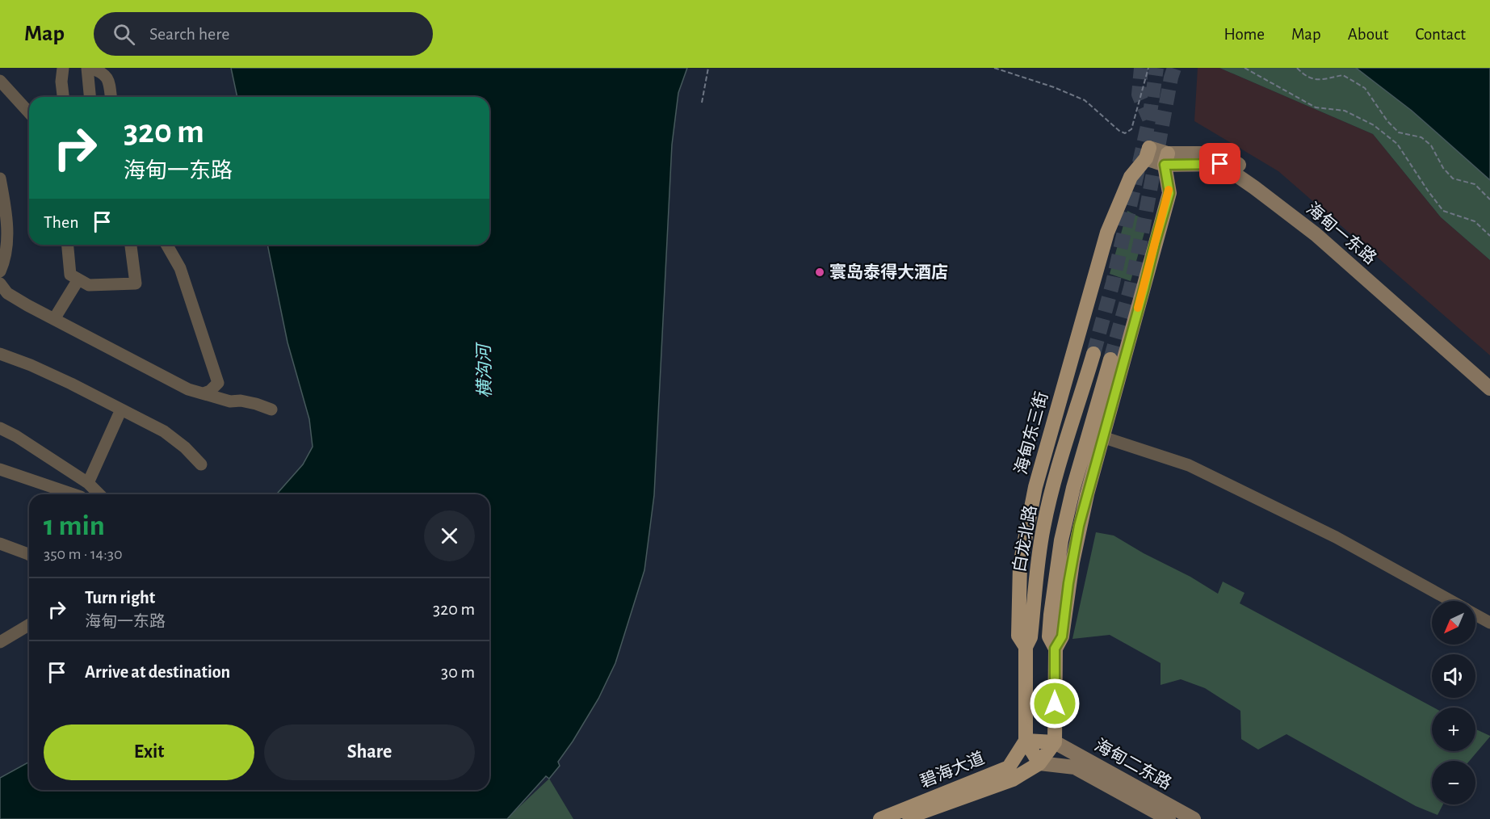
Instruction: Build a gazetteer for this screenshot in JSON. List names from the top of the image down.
{
  "streets": {
    "main road": [
      "海甸一东路",
      "海甸东三街",
      "白龙北路",
      "海甸二东路",
      "碧海大道"
    ]
  },
  "crossings": [
    ["海甸一东路", "海甸东三街"],
    ["海甸东三街", "白龙北路"],
    ["海甸东三街", "碧海大道"],
    ["海甸二东路", "碧海大道"]
  ],
  "water": ["横沟河"],
  "places": ["寰岛泰得大酒店"],
  "north": "bottom left",
  "page": {
    "header": "Map",
    "search": "Search here",
    "nav": [
      "Home",
      "Map",
      "About",
      "Contact"
    ],
    "turn": ["320 m", "海甸一东路"],
    "then": "Then",
    "heading": ["1 min", "350 m · 14:30"],
    "list": [
      {
        "name": "Turn right",
        "note": "海甸一东路",
        "value": "320 m"
      },
      {
        "name": "Arrive at destination",
        "value": "30 m"
      }
    ],
    "map_buttons": ["+", "−"],
    "buttons": ["Exit", "Share"]
  }
}
